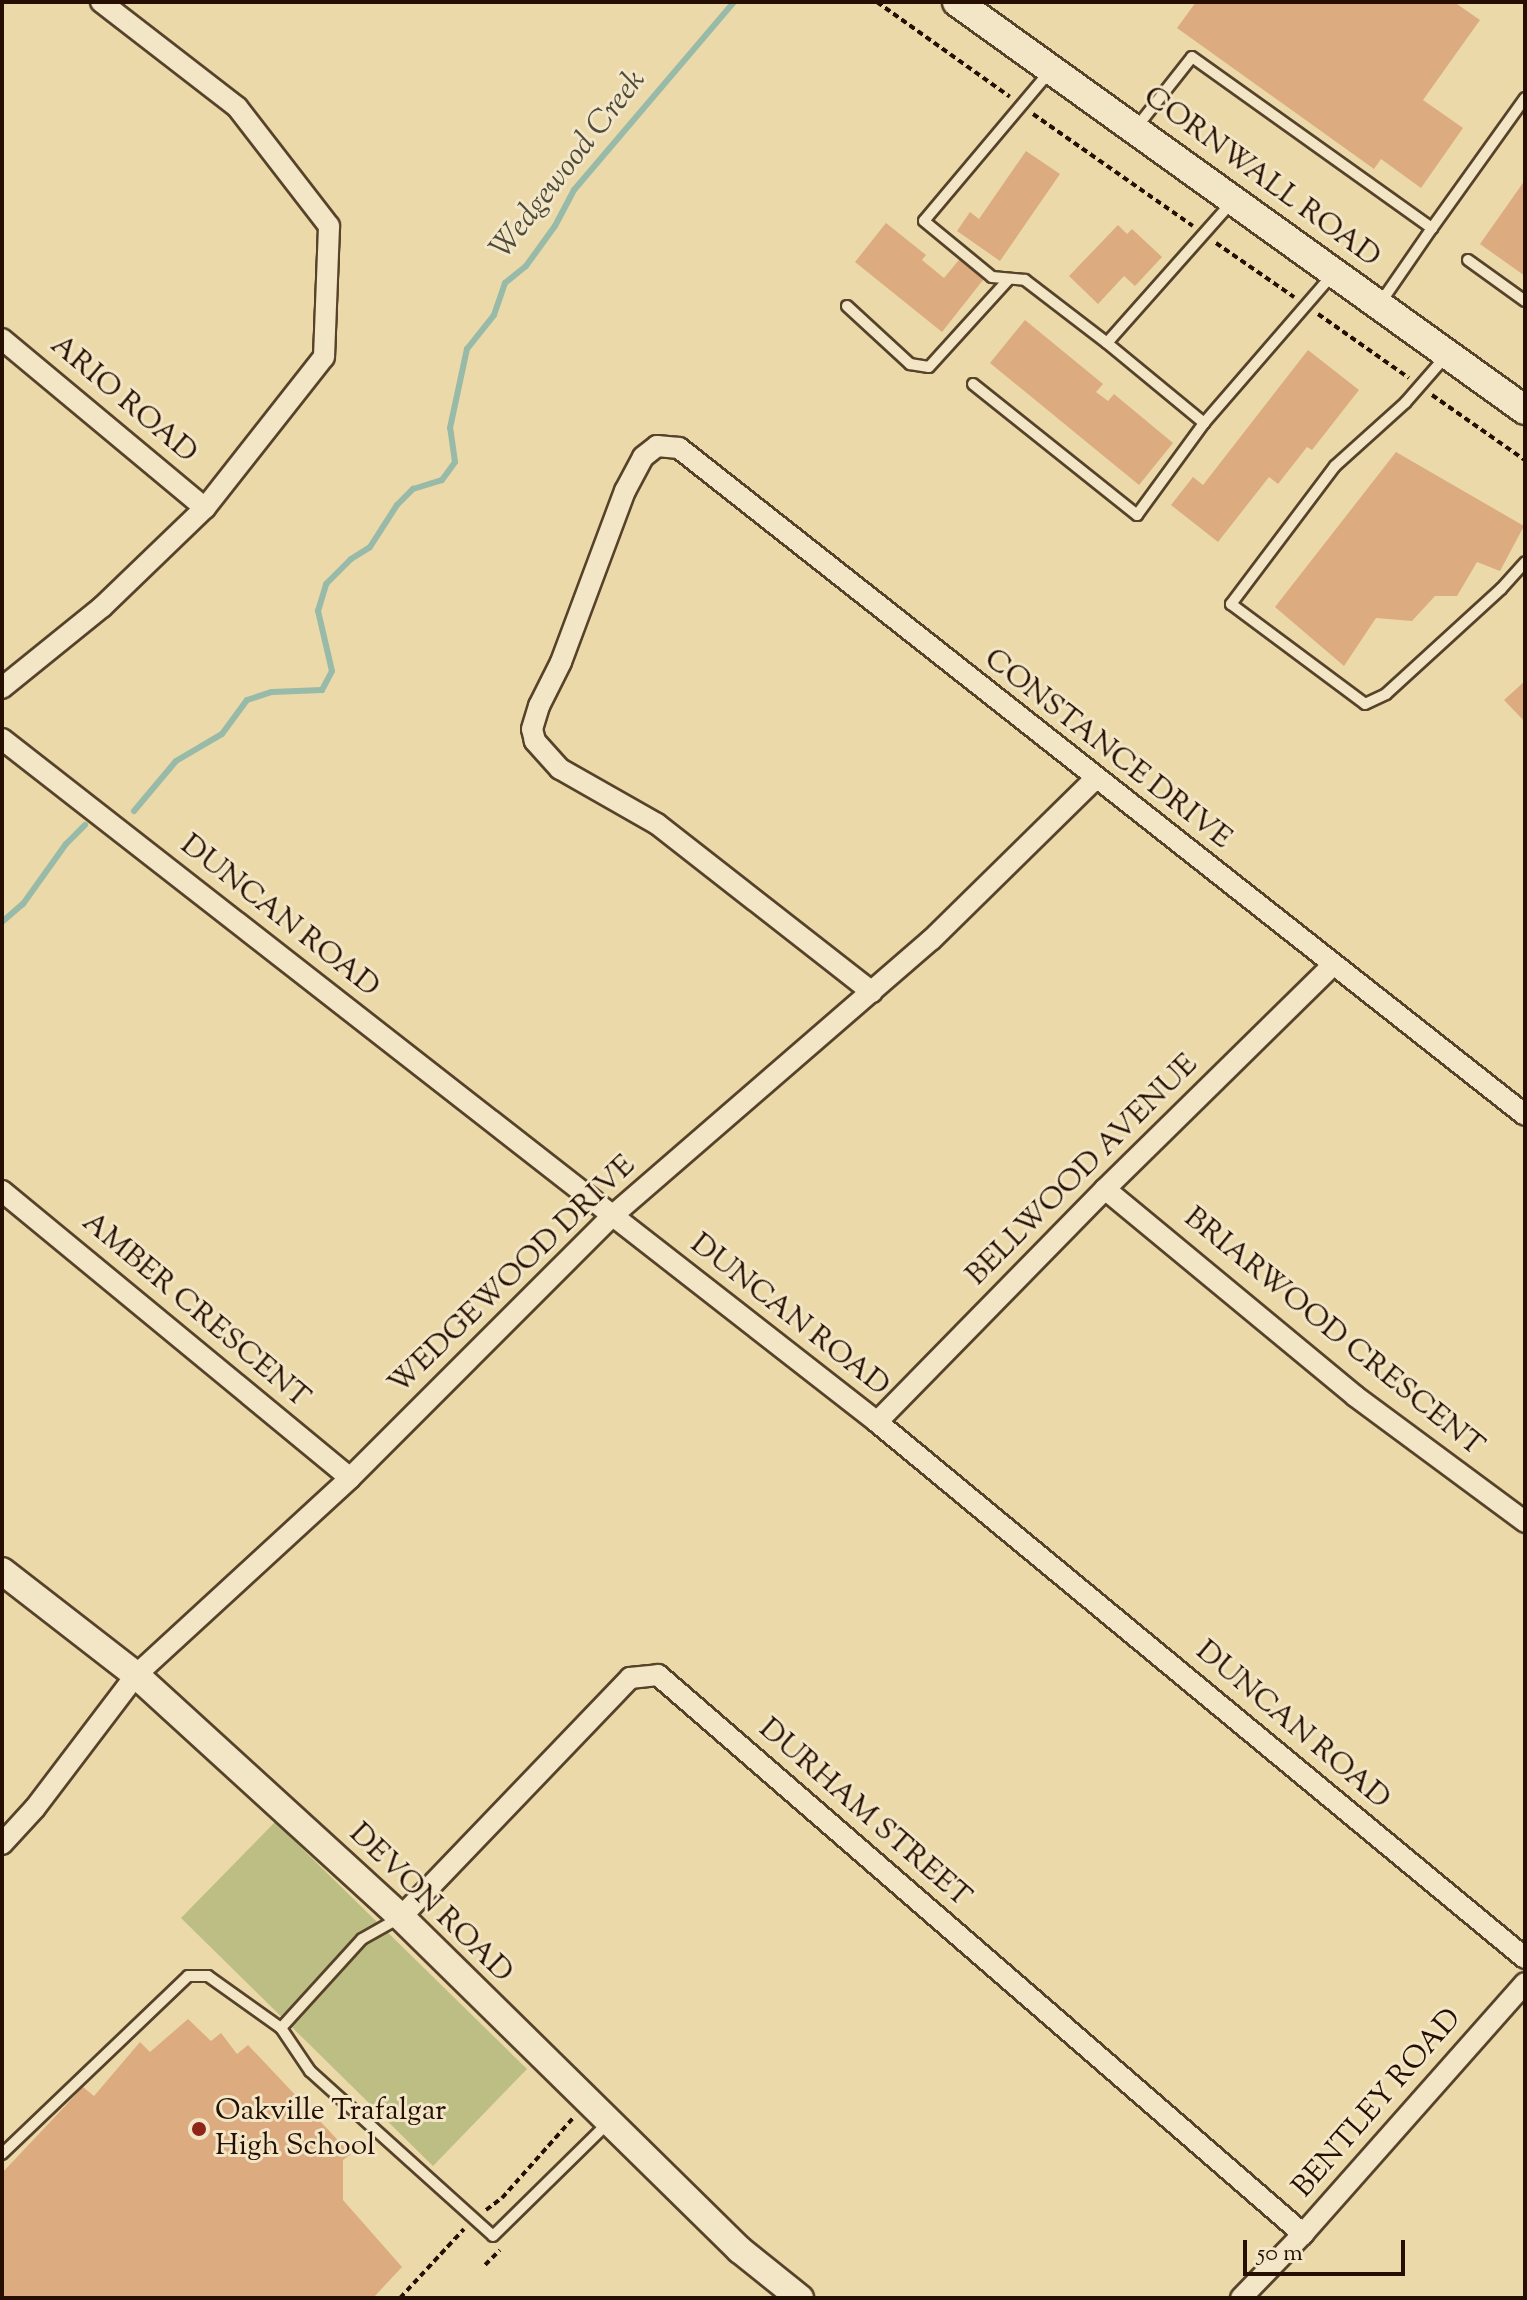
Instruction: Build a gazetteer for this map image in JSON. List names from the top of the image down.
{
  "streets": {
    "main road": ["CORNWALL ROAD"],
    "street": [
      "ARIO ROAD",
      "CONSTANCE DRIVE",
      "DUNCAN ROAD",
      "BELLWOOD AVENUE",
      "WEDGEWOOD DRIVE",
      "AMBER CRESCENT",
      "BRIARWOOD CRESCENT",
      "DURHAM STREET",
      "DEVON ROAD",
      "BENTLEY ROAD"
    ]
  },
  "crossings": [
    ["CONSTANCE DRIVE", "BELLWOOD AVENUE"],
    ["CONSTANCE DRIVE", "WEDGEWOOD DRIVE"],
    ["DUNCAN ROAD", "BELLWOOD AVENUE"],
    ["DUNCAN ROAD", "WEDGEWOOD DRIVE"],
    ["BELLWOOD AVENUE", "BRIARWOOD CRESCENT"],
    ["WEDGEWOOD DRIVE", "AMBER CRESCENT"],
    ["WEDGEWOOD DRIVE", "DEVON ROAD"],
    ["DURHAM STREET", "DEVON ROAD"],
    ["DURHAM STREET", "BENTLEY ROAD"]
  ],
  "water": ["Wedgewood Creek"],
  "places": ["Oakville Trafalgar High School"],
  "scale_bar": "50 m"
}
